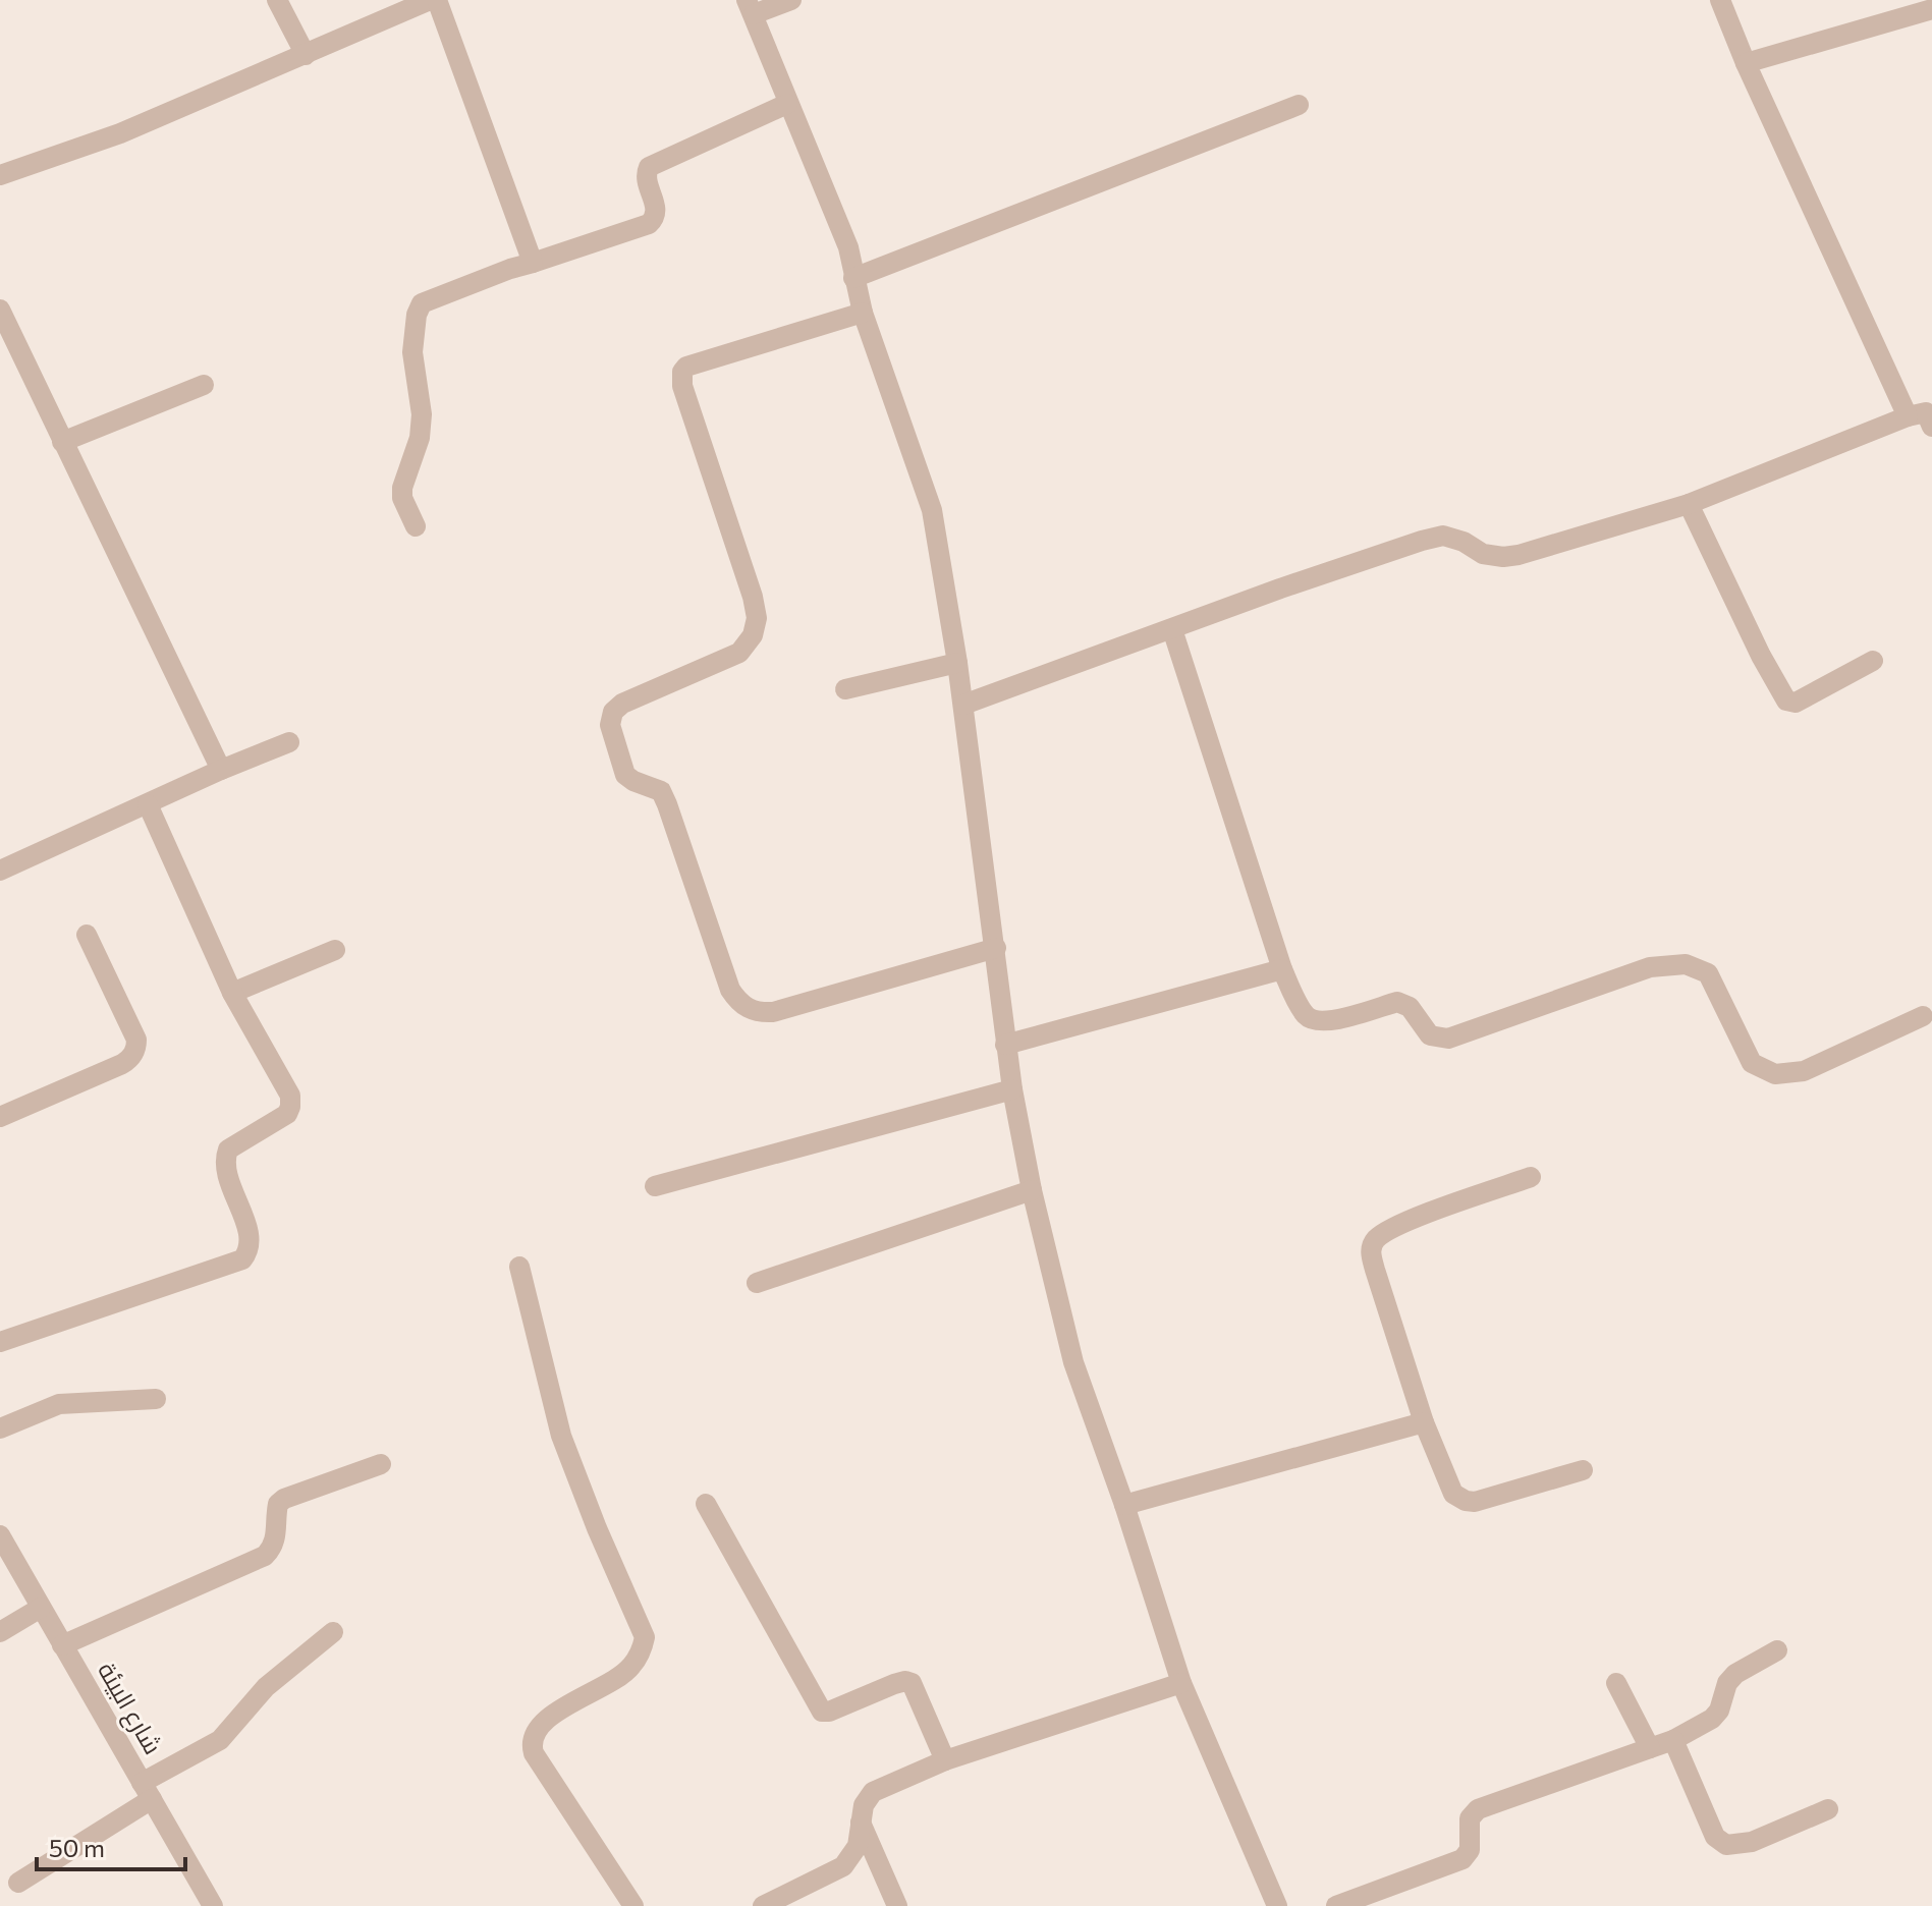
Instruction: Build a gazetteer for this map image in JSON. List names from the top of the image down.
{
  "streets": {
    "street": ["شارع البيئة"]
  },
  "scale_bar": "50 m"
}
